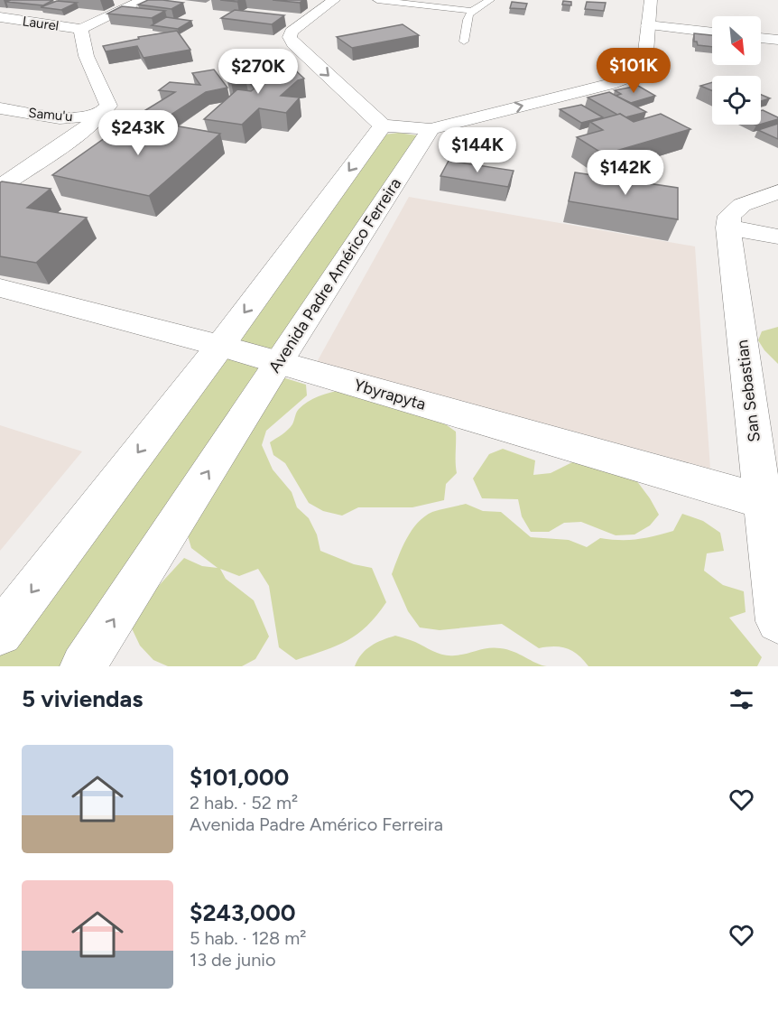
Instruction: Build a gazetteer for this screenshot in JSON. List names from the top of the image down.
{
  "streets": {
    "street": [
      "Laurel",
      "Samu'u",
      "Avenida Padre Américo Ferreira",
      "San Sebastian",
      "Ybyrapyta"
    ]
  },
  "crossings": [
    ["Avenida Padre Américo Ferreira", "Ybyrapyta"],
    ["San Sebastian", "Ybyrapyta"]
  ],
  "north": "bottom right",
  "page": {
    "price": [
      "$101K",
      "$270K",
      "$243K",
      "$144K",
      "$142K"
    ],
    "heading": "5 viviendas",
    "list": [
      {
        "name": "$101,000",
        "note": "2 hab. · 52 m² · Avenida Padre Américo Ferreira"
      },
      {
        "name": "$243,000",
        "note": "5 hab. · 128 m² · 13 de junio"
      }
    ]
  }
}
